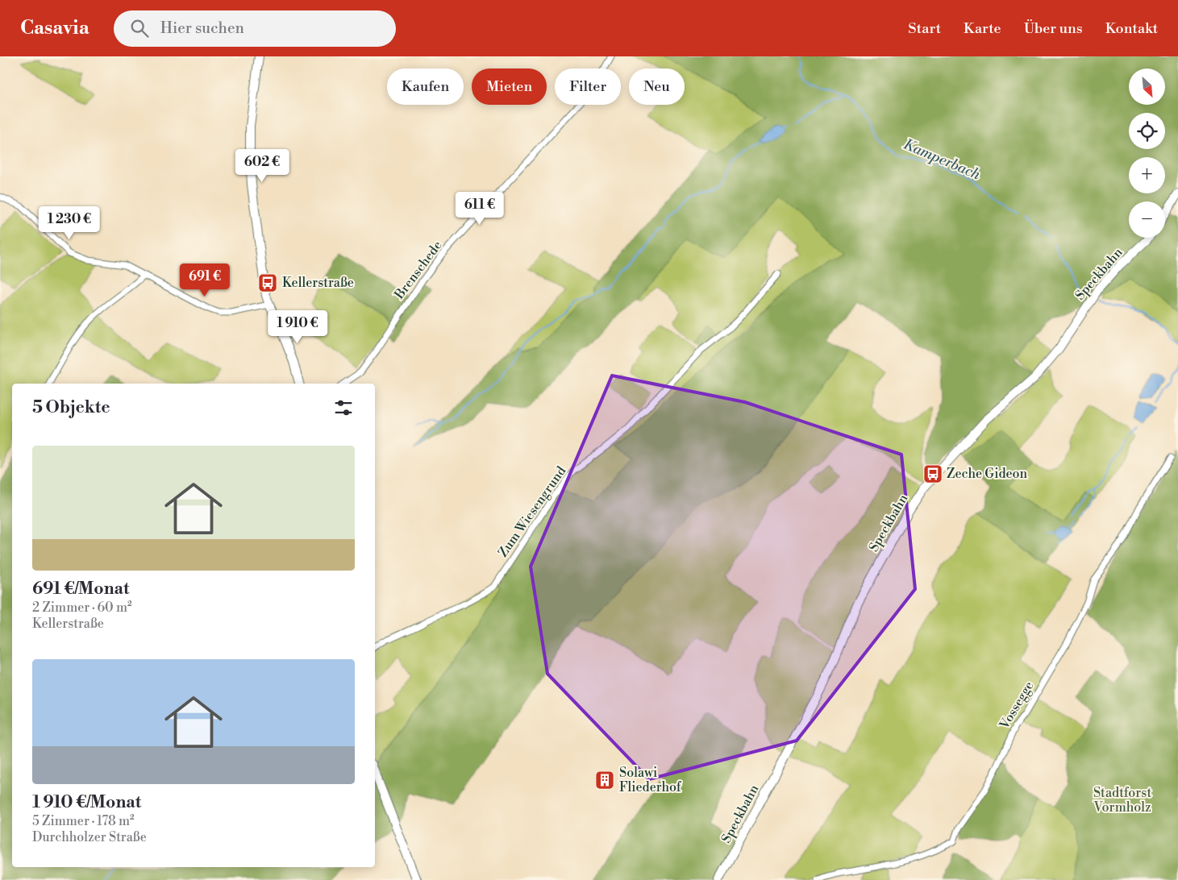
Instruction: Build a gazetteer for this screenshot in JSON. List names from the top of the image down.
{
  "streets": {
    "street": [
      "Brenschede",
      "Speckbahn",
      "Zum Wiesengrund",
      "Vossegge"
    ]
  },
  "water": ["Kamperbach"],
  "parks": ["Stadtforst Vormholz"],
  "places": {
    "bus stop": ["Kellerstraße", "Zeche Gideon"],
    "building": ["Solawi Fliederhof"]
  },
  "north": "bottom right",
  "page": {
    "header": "Casavia",
    "search": "Hier suchen",
    "nav": [
      "Start",
      "Karte",
      "Über uns",
      "Kontakt"
    ],
    "map_buttons": ["+", "−"],
    "chip": [
      "Kaufen",
      "Mieten",
      "Filter",
      "Neu"
    ],
    "price": [
      "602 €",
      "611 €",
      "1 230 €",
      "691 €",
      "1 910 €"
    ],
    "heading": "5 Objekte",
    "list": [
      {
        "name": "691 €/Monat",
        "note": "2 Zimmer · 60 m² · Kellerstraße"
      },
      {
        "name": "1 910 €/Monat",
        "note": "5 Zimmer · 178 m² · Durchholzer Straße"
      }
    ]
  }
}
